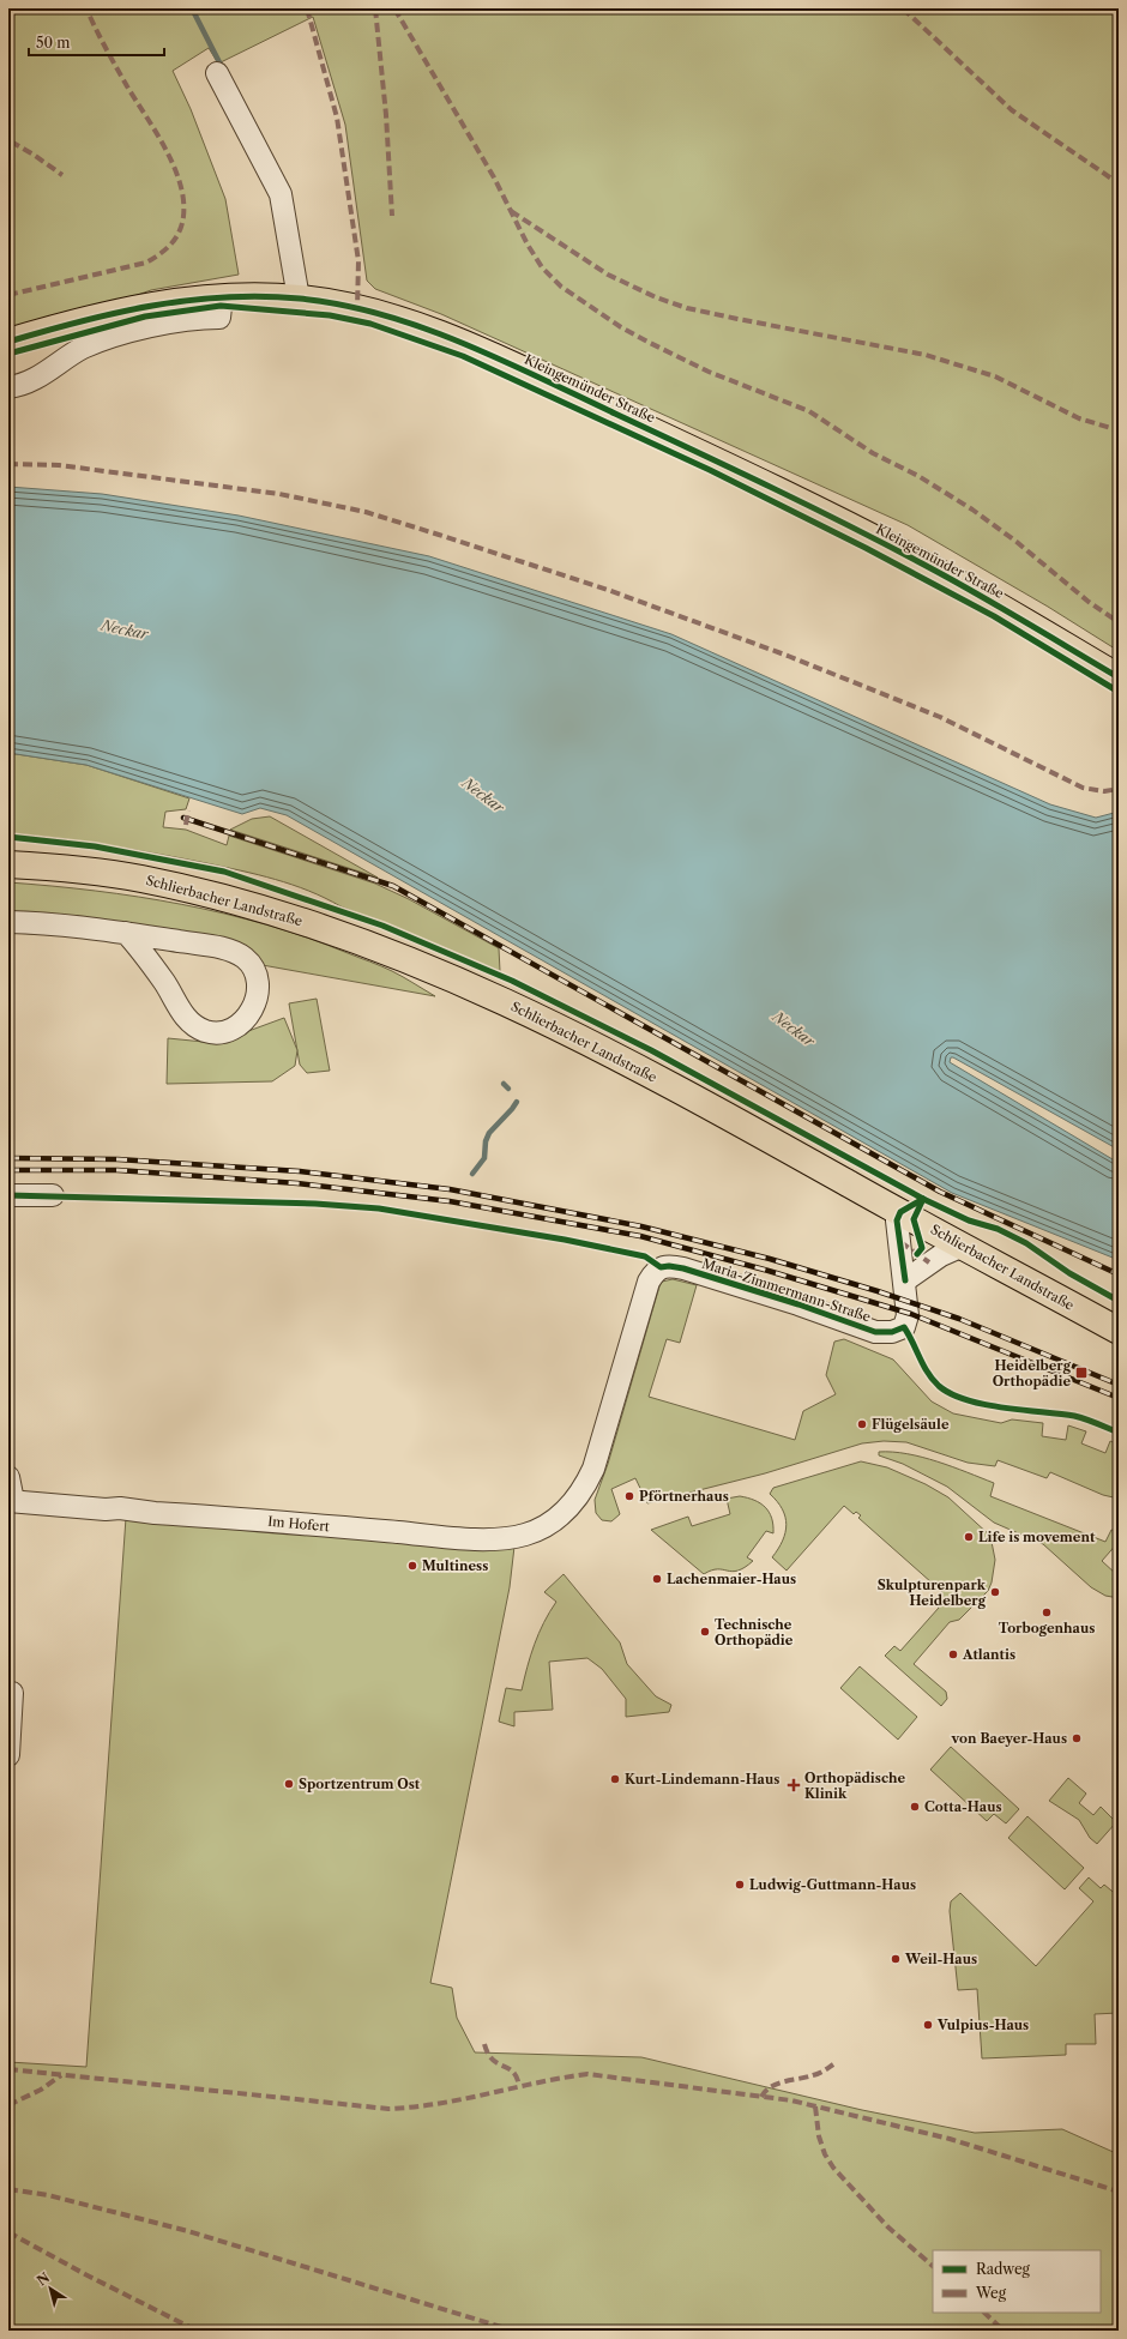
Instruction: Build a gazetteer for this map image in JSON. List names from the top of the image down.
{
  "streets": {
    "main road": ["Kleingemünder Straße", "Schlierbacher Landstraße"],
    "street": ["Maria-Zimmermann-Straße", "Im Hofert"]
  },
  "crossings": [
    ["Schlierbacher Landstraße", "Maria-Zimmermann-Straße"],
    ["Maria-Zimmermann-Straße", "Im Hofert"]
  ],
  "water": ["Neckar"],
  "places": {
    "transit": ["Heidelberg Orthopädie"],
    "other": [
      "Flügelsäule",
      "Pförtnerhaus",
      "Life is movement",
      "Multiness",
      "Lachenmaier-Haus",
      "Skulpturenpark Heidelberg",
      "Torbogenhaus",
      "Technische Orthopädie",
      "Atlantis",
      "von Baeyer-Haus",
      "Kurt-Lindemann-Haus",
      "Sportzentrum Ost",
      "Cotta-Haus",
      "Ludwig-Guttmann-Haus",
      "Weil-Haus",
      "Vulpius-Haus"
    ],
    "health": ["Orthopädische Klinik"]
  },
  "legend": ["Radweg", "Weg"],
  "scale_bar": "50 m",
  "north": "top left"
}
